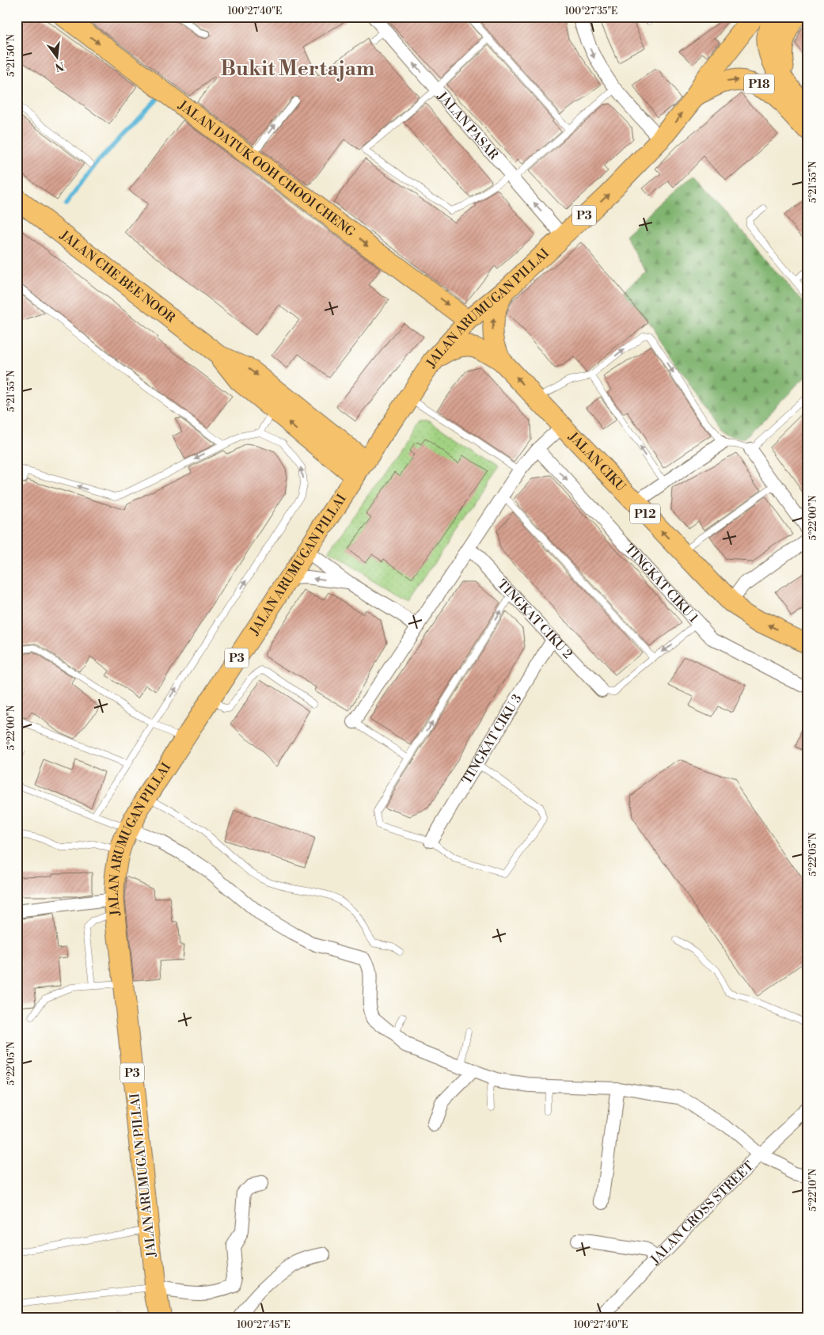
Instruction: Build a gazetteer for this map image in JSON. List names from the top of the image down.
{
  "streets": {
    "main road": [
      "P18",
      "JALAN DATUK OOH CHOOI CHENG",
      "P3",
      "JALAN CHE BEE NOOR",
      "JALAN ARUMUGAN PILLAI",
      "JALAN CIKU",
      "P12"
    ],
    "street": [
      "JALAN PASAR",
      "TINGKAT CIKU 1",
      "TINGKAT CIKU 2",
      "TINGKAT CIKU 3",
      "JALAN CROSS STREET"
    ]
  },
  "crossings": [
    ["P18", "JALAN ARUMUGAN PILLAI"],
    ["JALAN PASAR", "JALAN ARUMUGAN PILLAI"],
    ["JALAN DATUK OOH CHOOI CHENG", "JALAN ARUMUGAN PILLAI"],
    ["JALAN CHE BEE NOOR", "JALAN ARUMUGAN PILLAI"],
    ["TINGKAT CIKU 2", "TINGKAT CIKU 3"]
  ],
  "one_way": [
    "JALAN PASAR",
    "JALAN DATUK OOH CHOOI CHENG",
    "JALAN CIKU",
    "TINGKAT CIKU 1"
  ],
  "districts": ["Bukit Mertajam"],
  "north": "bottom",
  "coordinates": [
    "100°27'40\"E",
    "100°27'35\"E",
    "5°21'50\"N",
    "5°21'55\"N",
    "5°22'00\"N",
    "5°22'05\"N",
    "5°22'10\"N",
    "100°27'45\"E"
  ]
}
